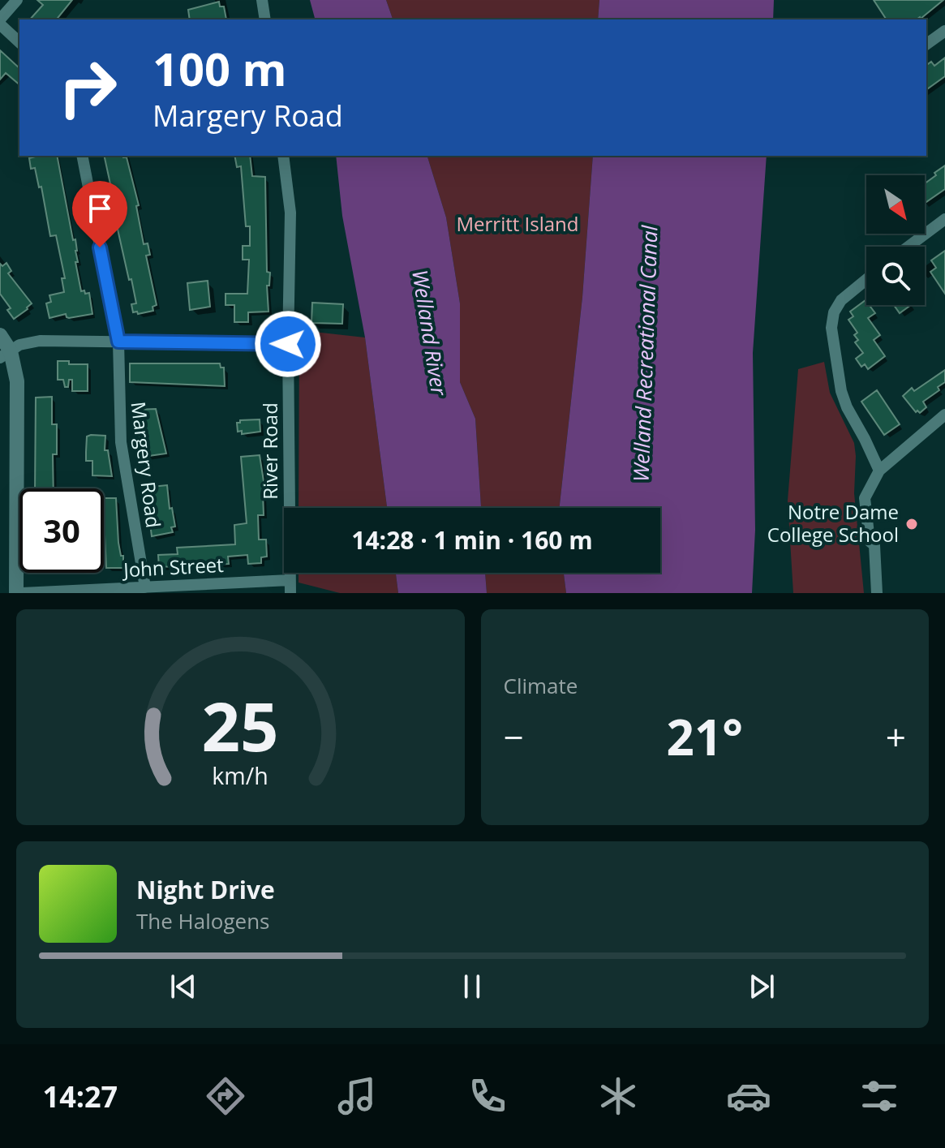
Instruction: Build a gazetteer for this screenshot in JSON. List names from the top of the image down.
{
  "streets": {
    "street": ["River Road", "Margery Road", "John Street"]
  },
  "crossings": [
    ["River Road", "John Street"],
    ["Margery Road", "John Street"]
  ],
  "water": ["Welland River", "Welland Recreational Canal"],
  "parks": ["Merritt Island"],
  "places": ["Notre Dame College School"],
  "north": "bottom right",
  "page": {
    "turn": ["100 m", "Margery Road"],
    "limit": "30",
    "trip": "14:28 · 1 min · 160 m",
    "tile": "Climate",
    "heat": ["−", "21°", "+"],
    "song": ["Night Drive", "The Halogens"],
    "tabs": "14:27",
    "gauge": ["25", "km/h"]
  }
}
